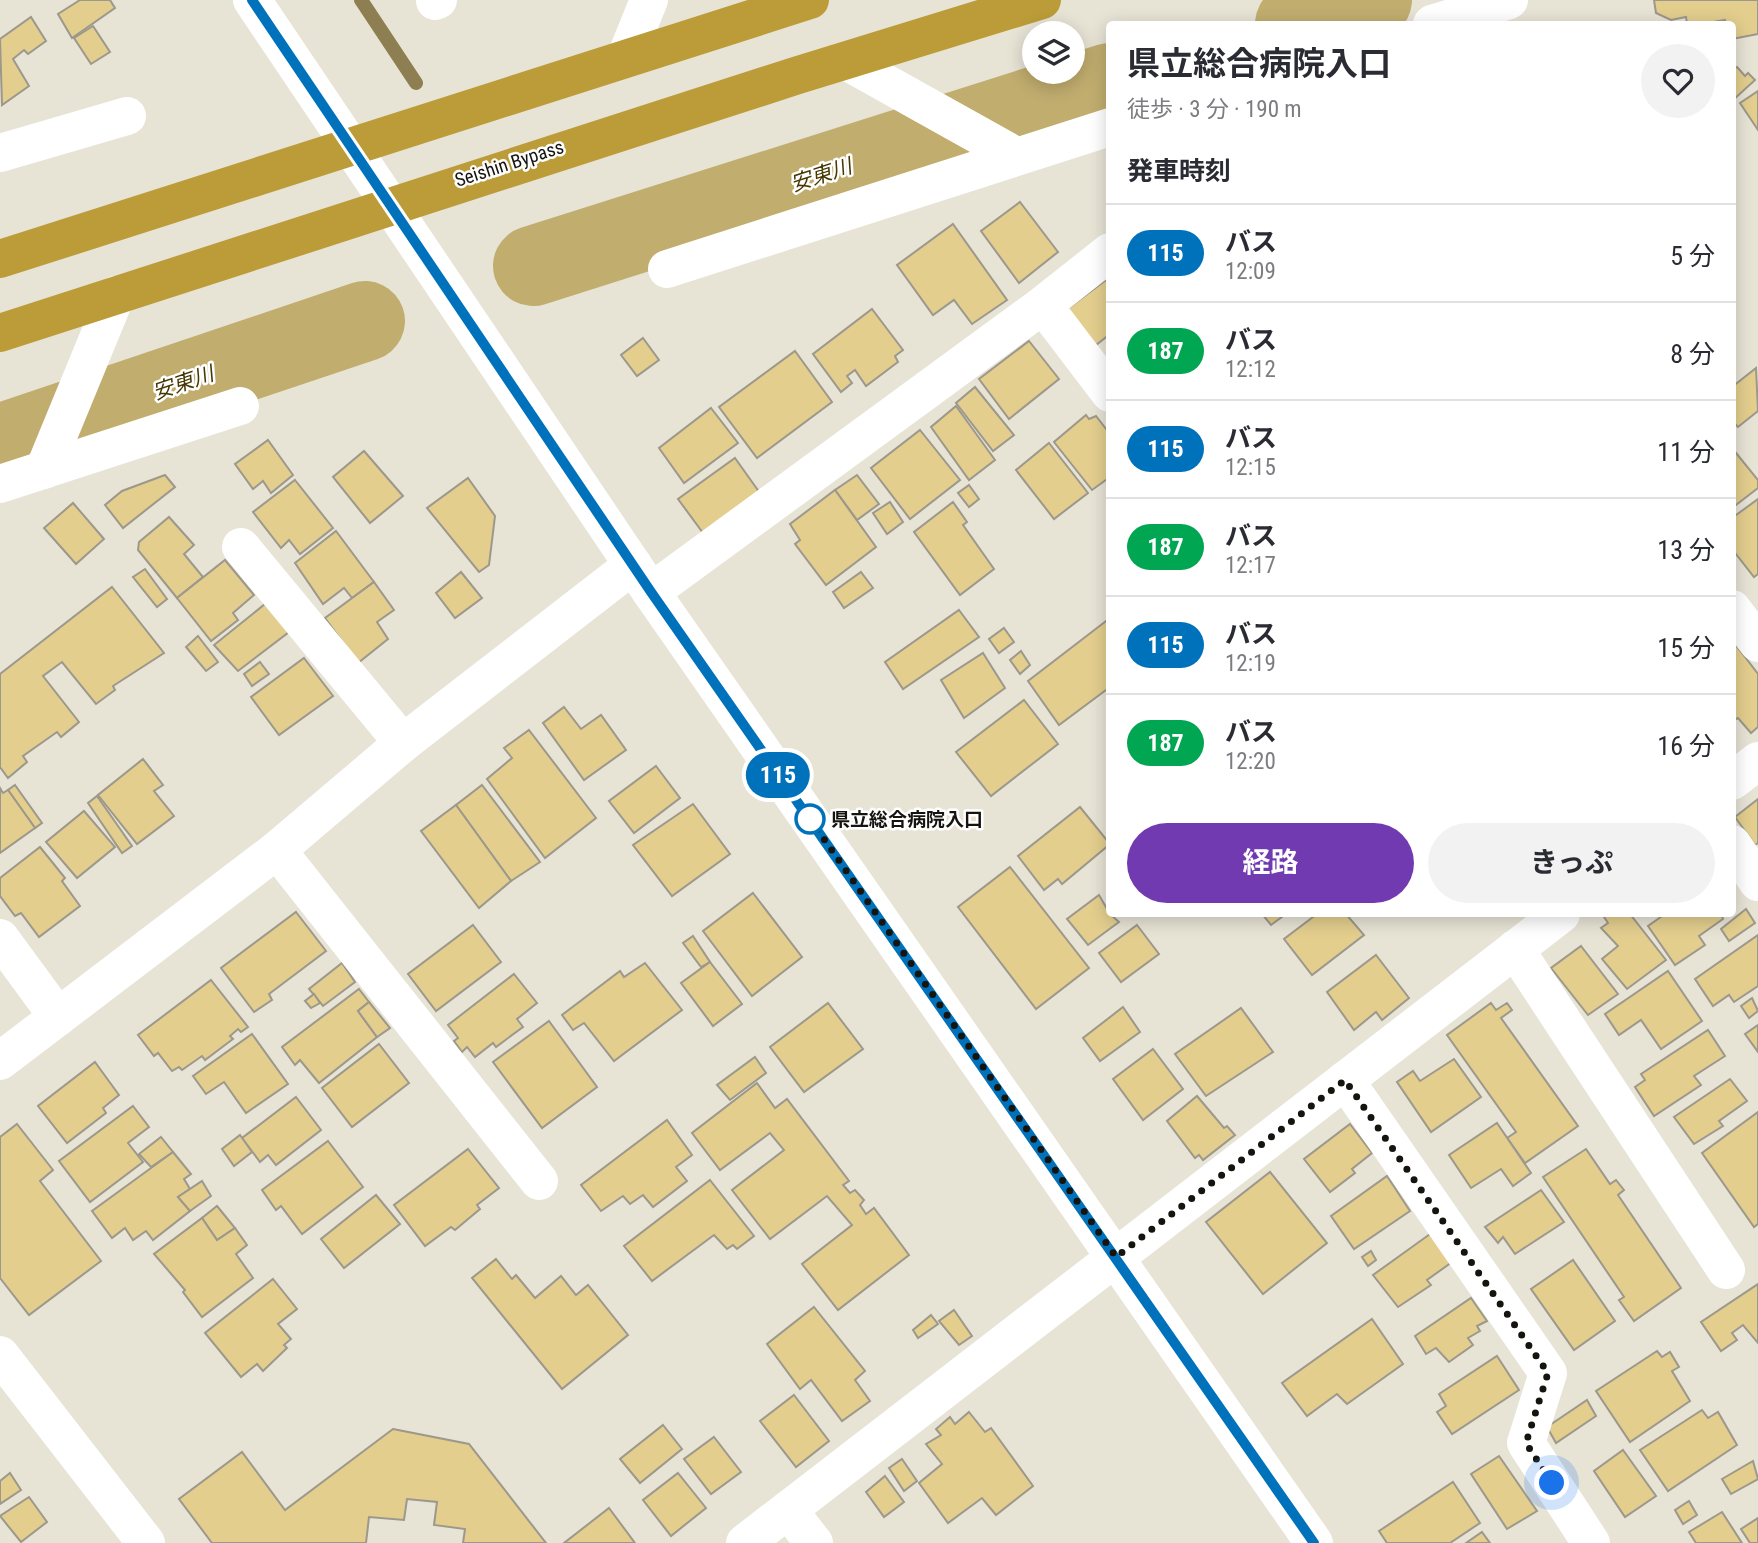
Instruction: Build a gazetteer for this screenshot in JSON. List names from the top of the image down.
{
  "streets": {
    "highway": ["Seishin Bypass"]
  },
  "water": ["安東川"],
  "places": ["県立総合病院入口"],
  "lines": ["bus line 115"],
  "page": {
    "on_map": "115",
    "heading": [
      ["県立総合病院入口", "徒歩 · 3 分 · 190 m"],
      "発車時刻"
    ],
    "list": [
      {
        "mark": "115",
        "name": "バス",
        "note": "12:09",
        "value": "5 分"
      },
      {
        "mark": "187",
        "name": "バス",
        "note": "12:12",
        "value": "8 分"
      },
      {
        "mark": "115",
        "name": "バス",
        "note": "12:15",
        "value": "11 分"
      },
      {
        "mark": "187",
        "name": "バス",
        "note": "12:17",
        "value": "13 分"
      },
      {
        "mark": "115",
        "name": "バス",
        "note": "12:19",
        "value": "15 分"
      },
      {
        "mark": "187",
        "name": "バス",
        "note": "12:20",
        "value": "16 分"
      }
    ],
    "buttons": ["経路", "きっぷ"]
  }
}
